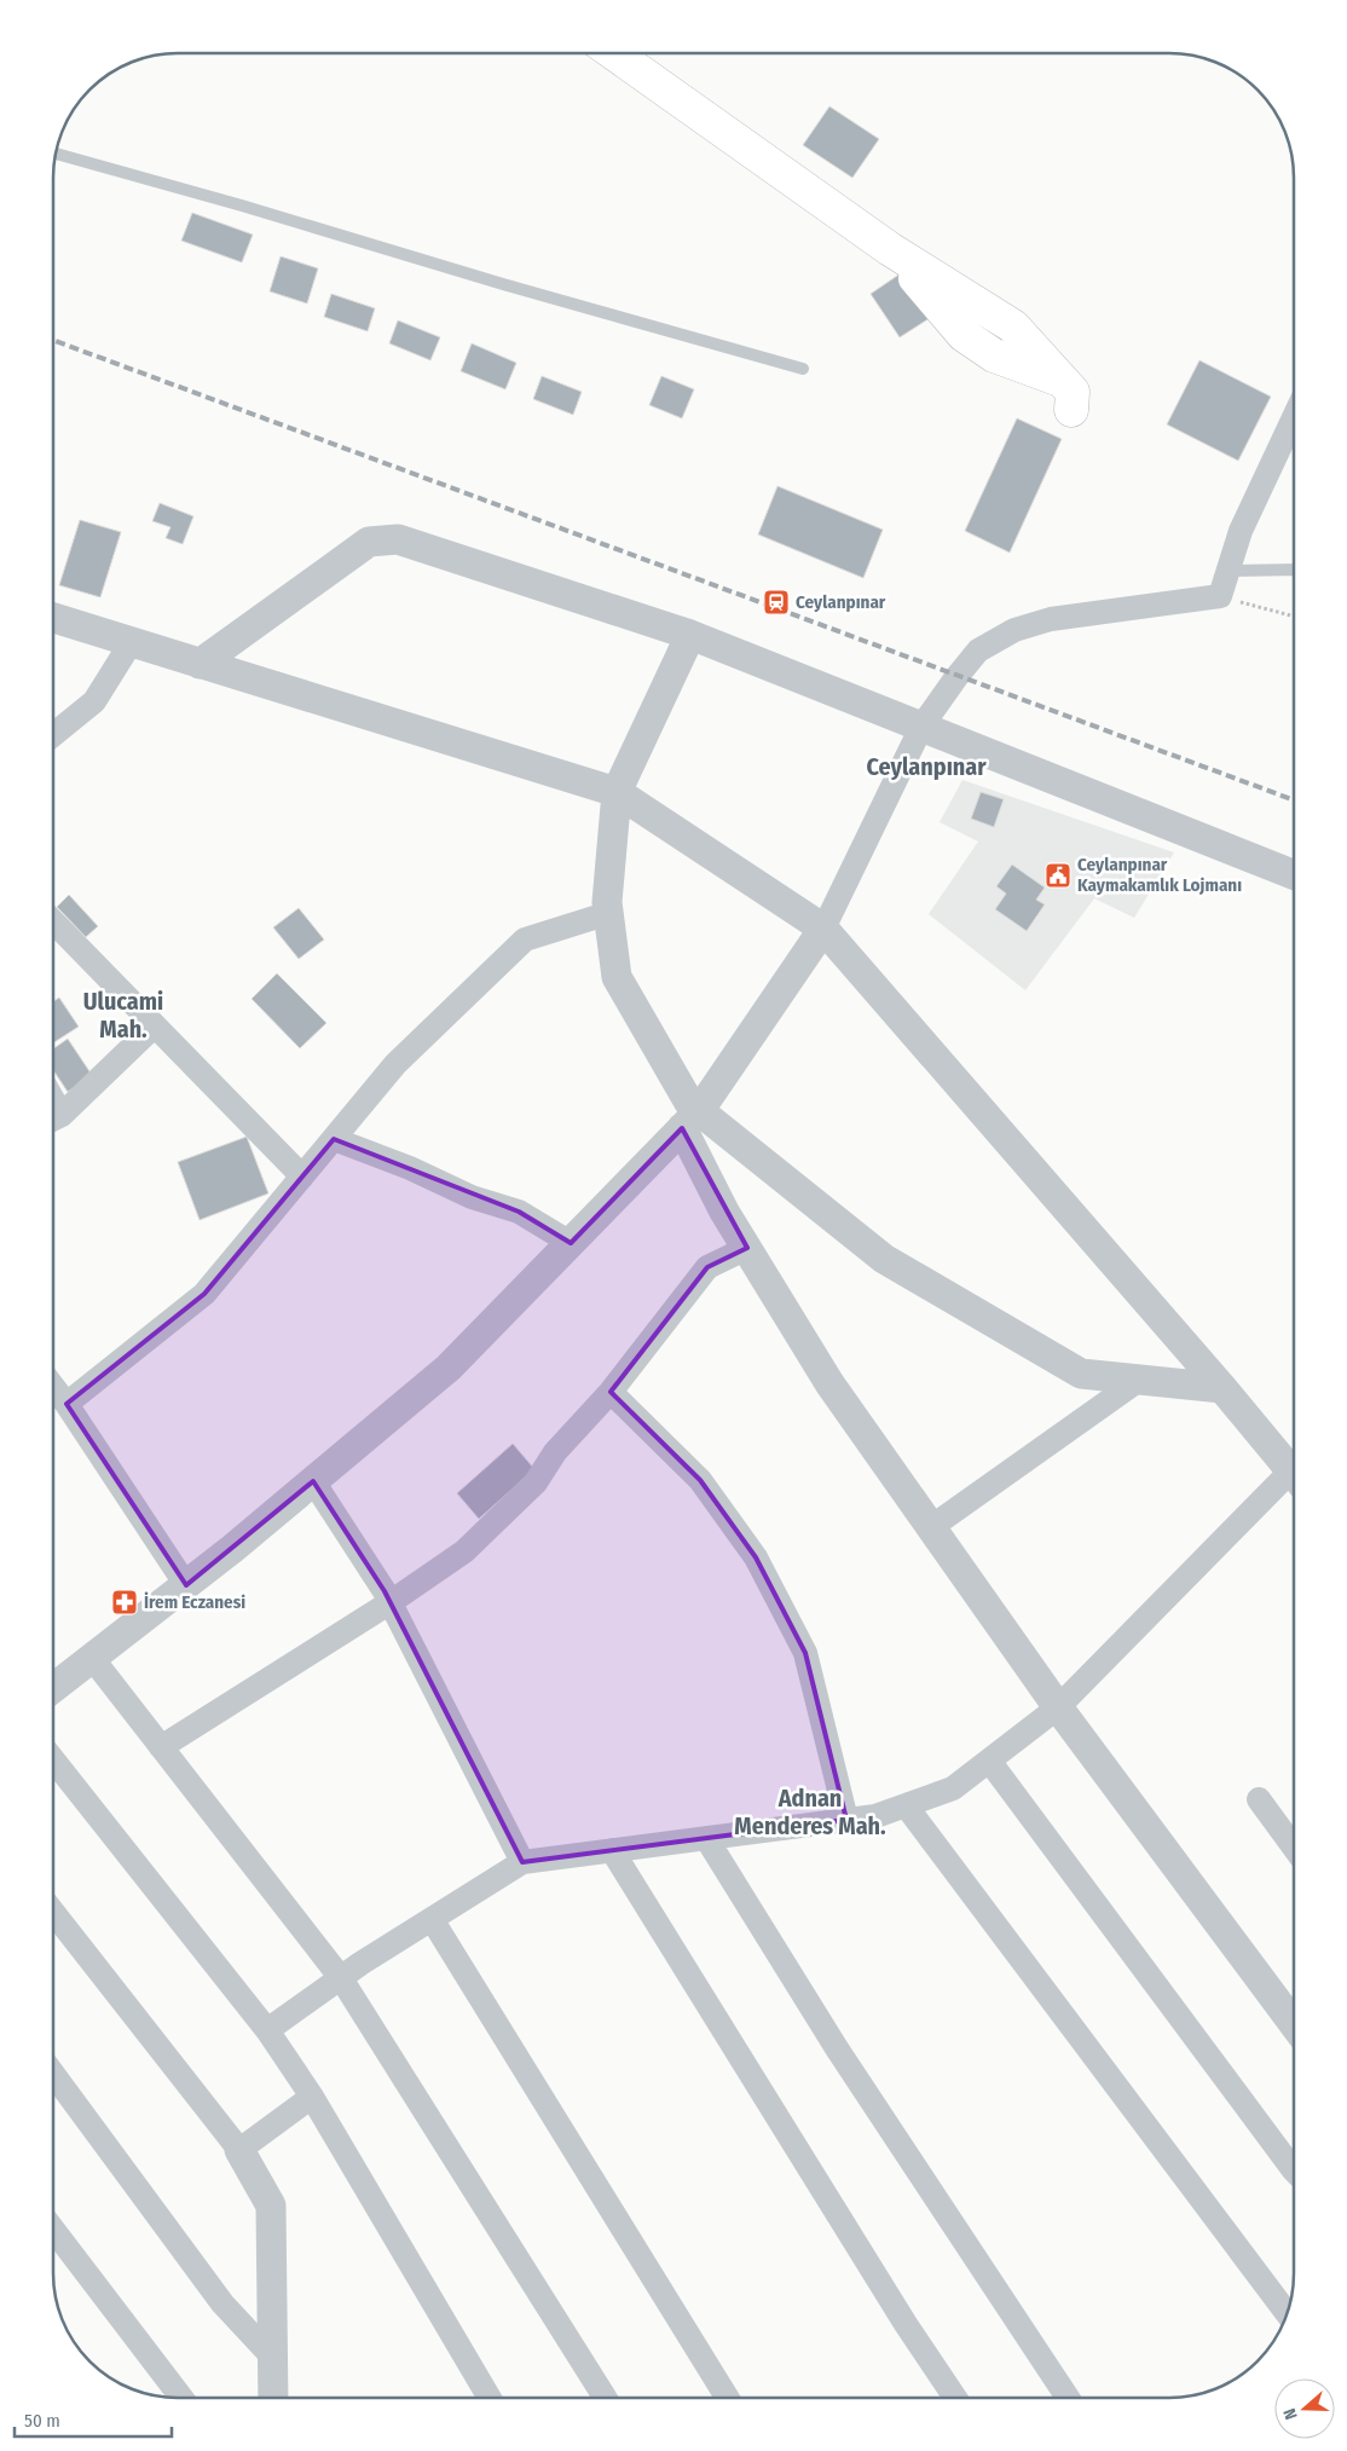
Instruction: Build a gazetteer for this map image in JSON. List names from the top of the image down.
{
  "districts": ["Ceylanpınar", "Ulucami Mah.", "Adnan Menderes Mah."],
  "places": {
    "station": ["Ceylanpınar"],
    "public building": ["Ceylanpınar Kaymakamlık Lojmanı"],
    "pharmacy": ["İrem Eczanesi"]
  },
  "scale_bar": "50 m",
  "north": "left"
}
